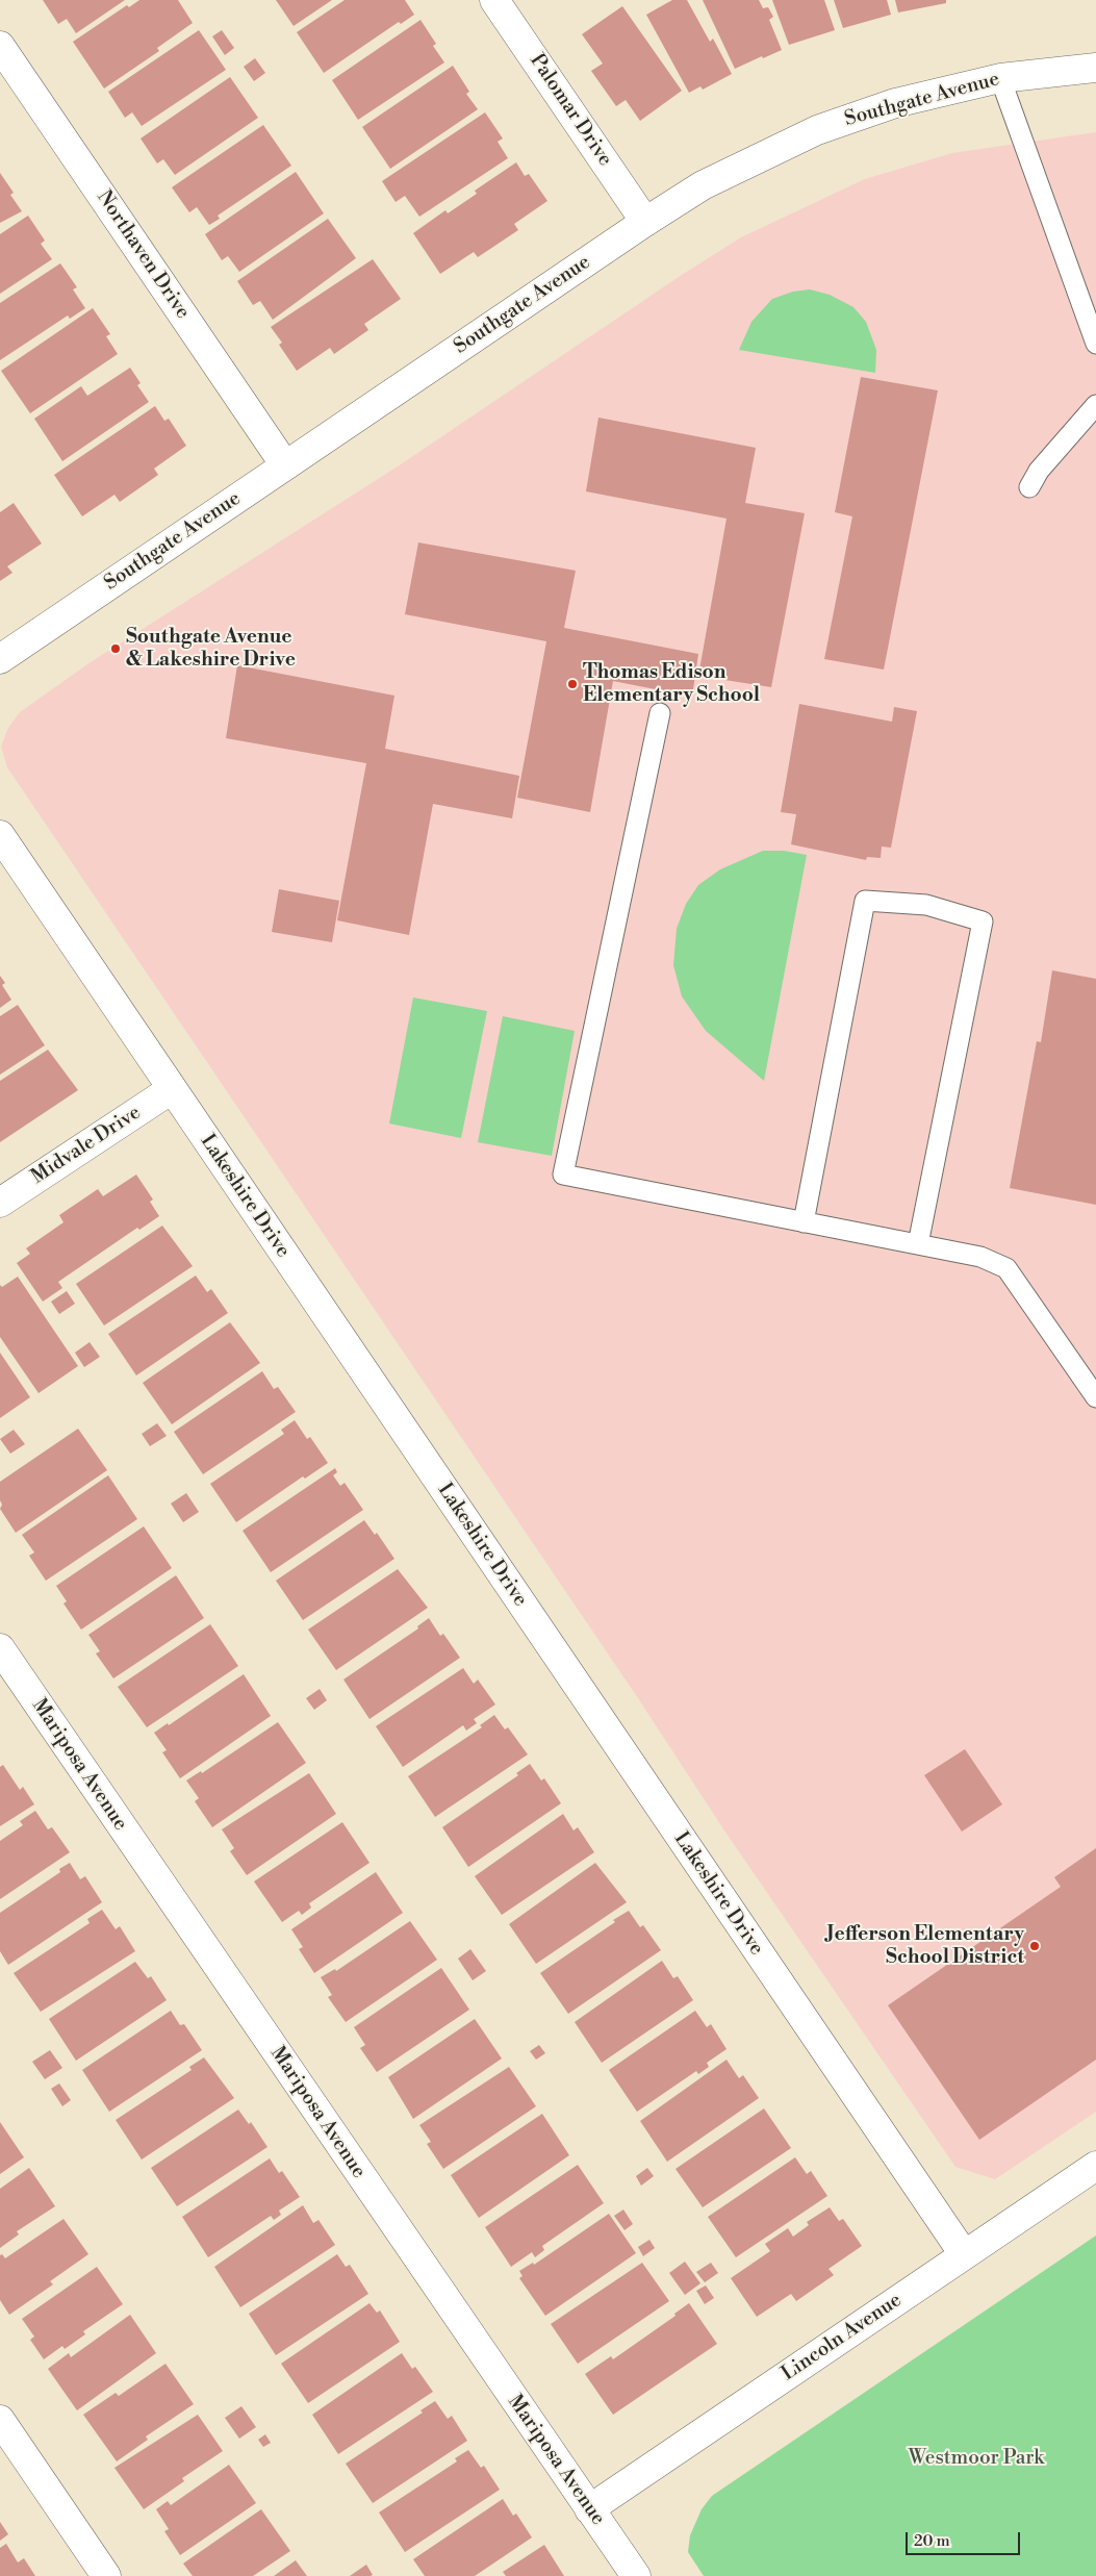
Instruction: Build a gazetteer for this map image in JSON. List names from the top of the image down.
{
  "streets": {
    "street": [
      "Southgate Avenue",
      "Palomar Drive",
      "Northaven Drive",
      "Midvale Drive",
      "Lakeshire Drive",
      "Mariposa Avenue",
      "Lincoln Avenue"
    ]
  },
  "crossings": [
    ["Southgate Avenue", "Palomar Drive"],
    ["Southgate Avenue", "Northaven Drive"],
    ["Midvale Drive", "Lakeshire Drive"],
    ["Lakeshire Drive", "Lincoln Avenue"],
    ["Mariposa Avenue", "Lincoln Avenue"]
  ],
  "parks": ["Westmoor Park"],
  "places": ["Southgate Avenue & Lakeshire Drive", "Thomas Edison Elementary School", "Jefferson Elementary School District"],
  "scale_bar": "20 m"
}
